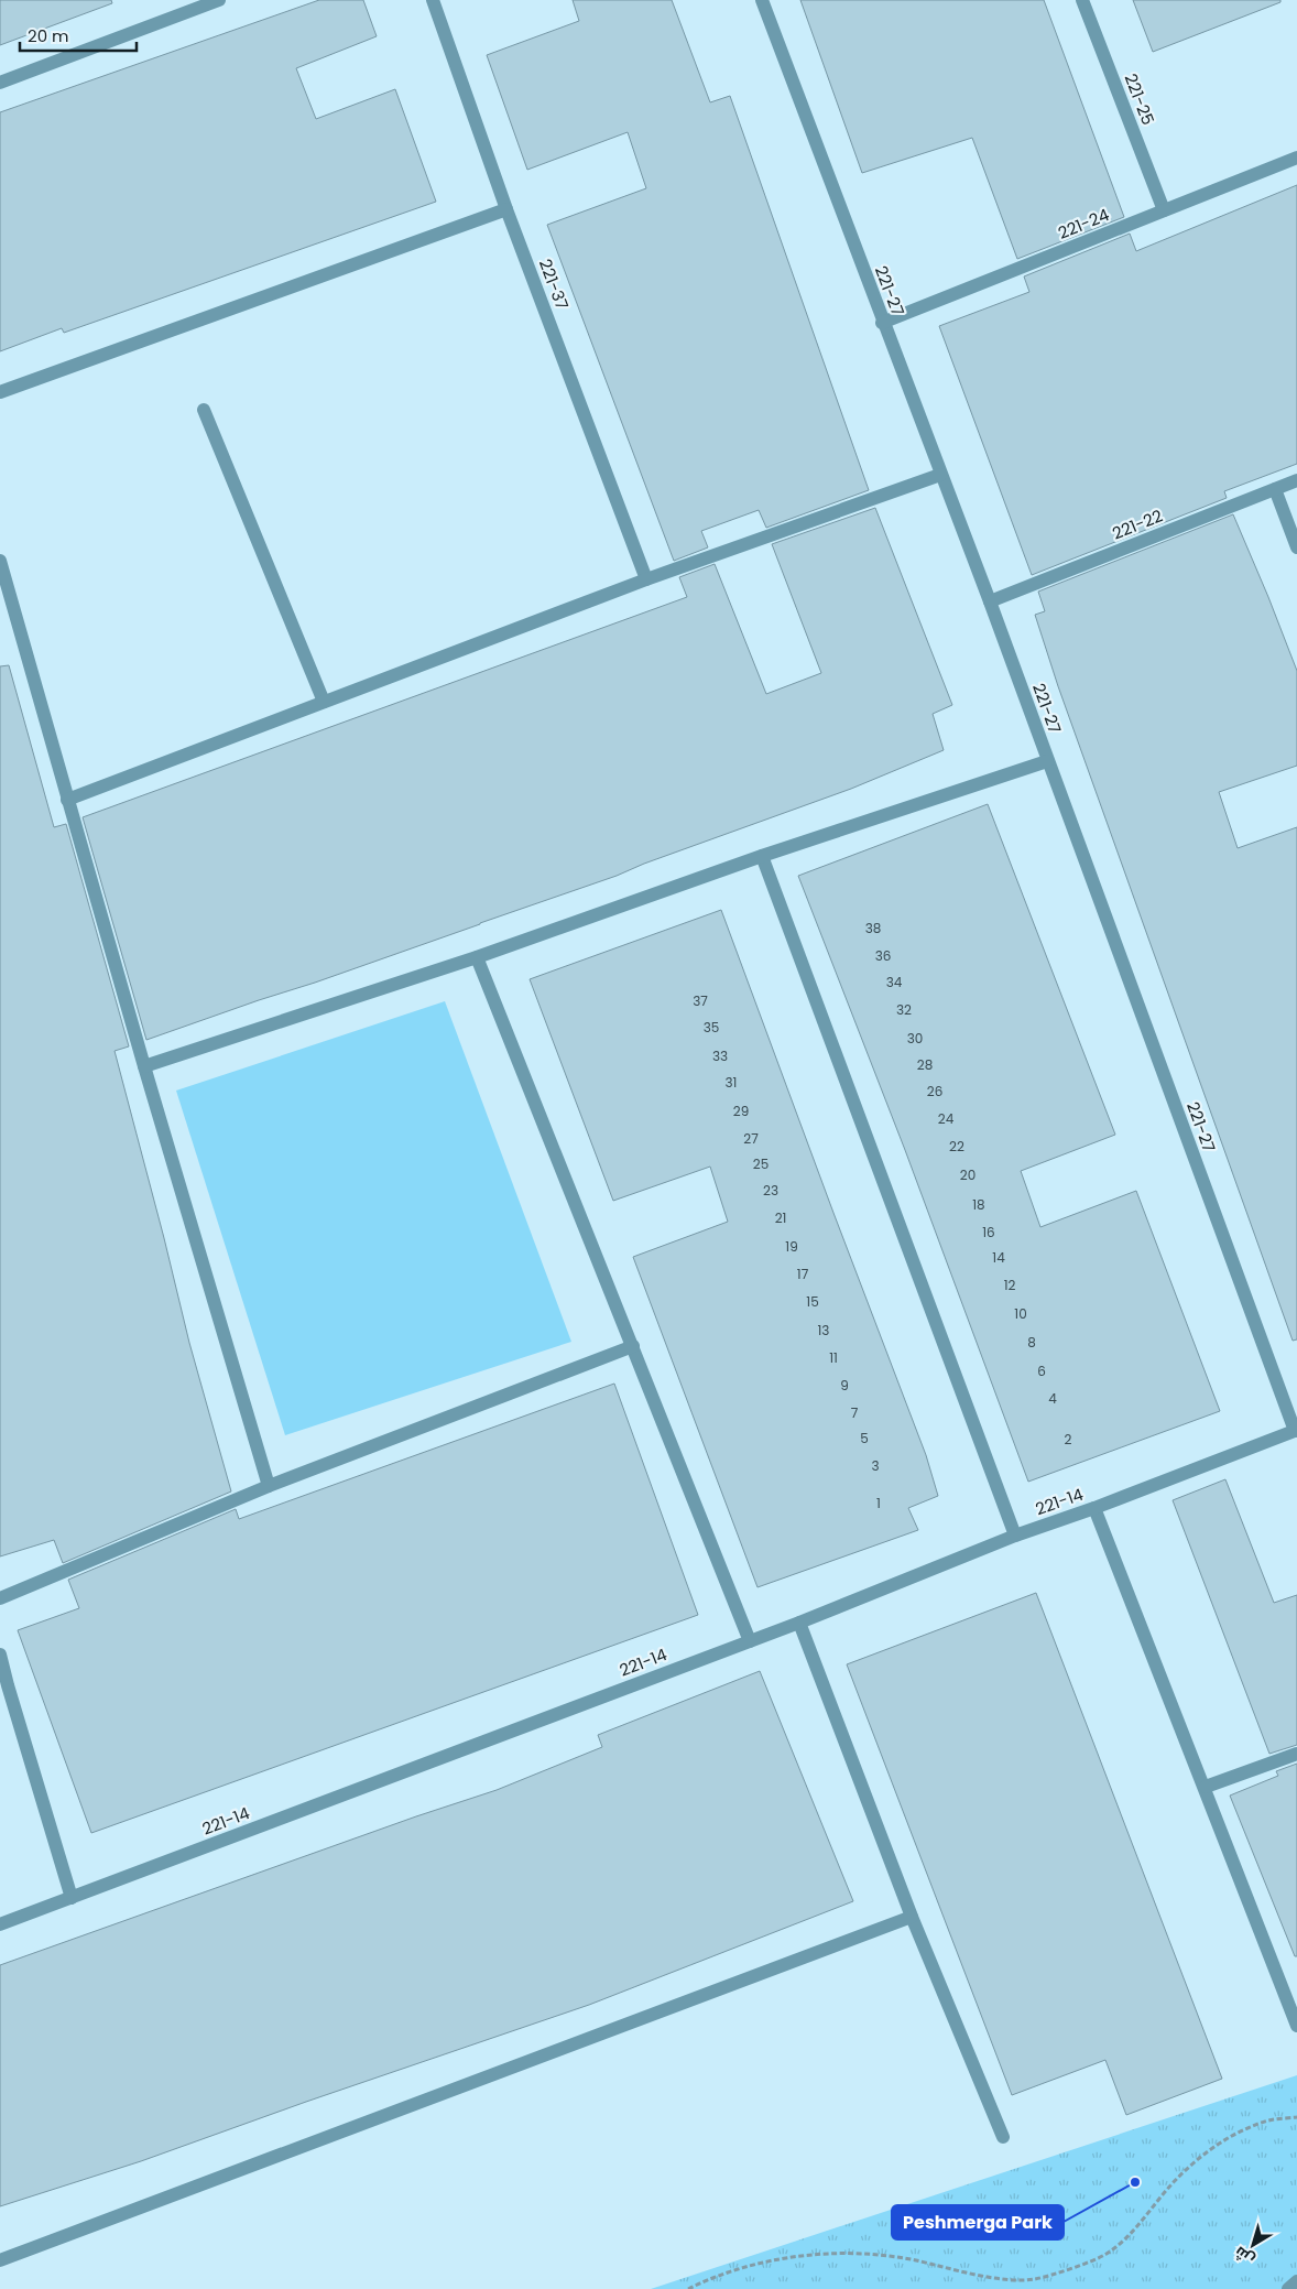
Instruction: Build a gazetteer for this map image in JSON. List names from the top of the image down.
{
  "streets": {
    "street": [
      "221-25",
      "221-24",
      "221-37",
      "221-27",
      "221-22",
      "221-14"
    ]
  },
  "crossings": [
    ["221-25", "221-24"],
    ["221-24", "221-27"],
    ["221-27", "221-22"],
    ["221-27", "221-14"]
  ],
  "places": ["Peshmerga Park"],
  "house_numbers": [
    "38",
    "36",
    "34",
    "37",
    "32",
    "35",
    "30",
    "33",
    "28",
    "31",
    "26",
    "29",
    "24",
    "27",
    "22",
    "25",
    "20",
    "23",
    "18",
    "21",
    "16",
    "19",
    "14",
    "17",
    "12",
    "15",
    "10",
    "13",
    "8",
    "11",
    "6",
    "9",
    "4",
    "7",
    "5",
    "2",
    "3",
    "1"
  ],
  "scale_bar": "20 m",
  "north": "bottom left"
}
